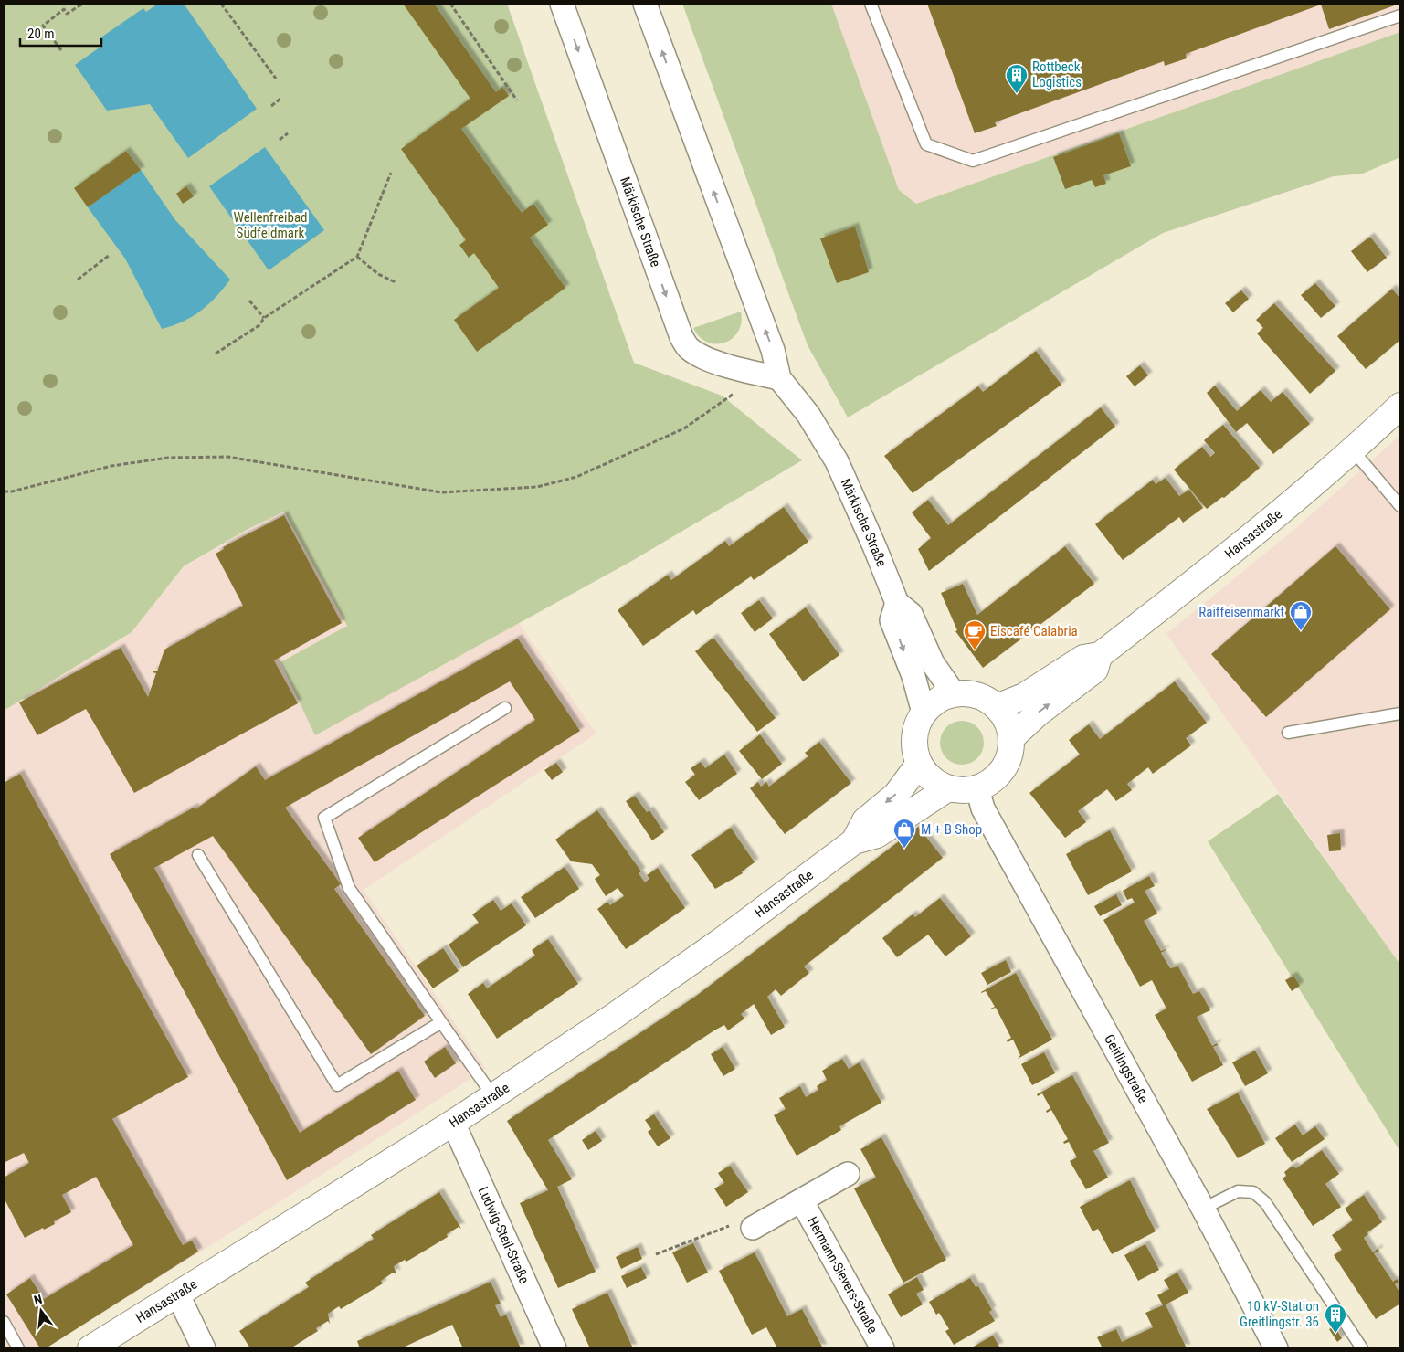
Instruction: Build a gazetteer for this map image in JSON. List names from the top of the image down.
{
  "streets": {
    "street": [
      "Märkische Straße",
      "Hansastraße",
      "Geitlingstraße",
      "Ludwig-Steil-Straße",
      "Hermann-Sievers-Straße"
    ]
  },
  "crossings": [
    ["Märkische Straße", "Hansastraße"],
    ["Märkische Straße", "Geitlingstraße"],
    ["Hansastraße", "Geitlingstraße"],
    ["Hansastraße", "Ludwig-Steil-Straße"]
  ],
  "parks": ["Wellenfreibad Südfeldmark"],
  "places": {
    "building": ["Rottbeck Logistics", "10 kV-Station Greitlingstr. 36"],
    "shop": ["Raiffeisenmarkt", "M + B Shop"],
    "cafe": ["Eiscafé Calabria"]
  },
  "scale_bar": "20 m",
  "north": "top"
}
